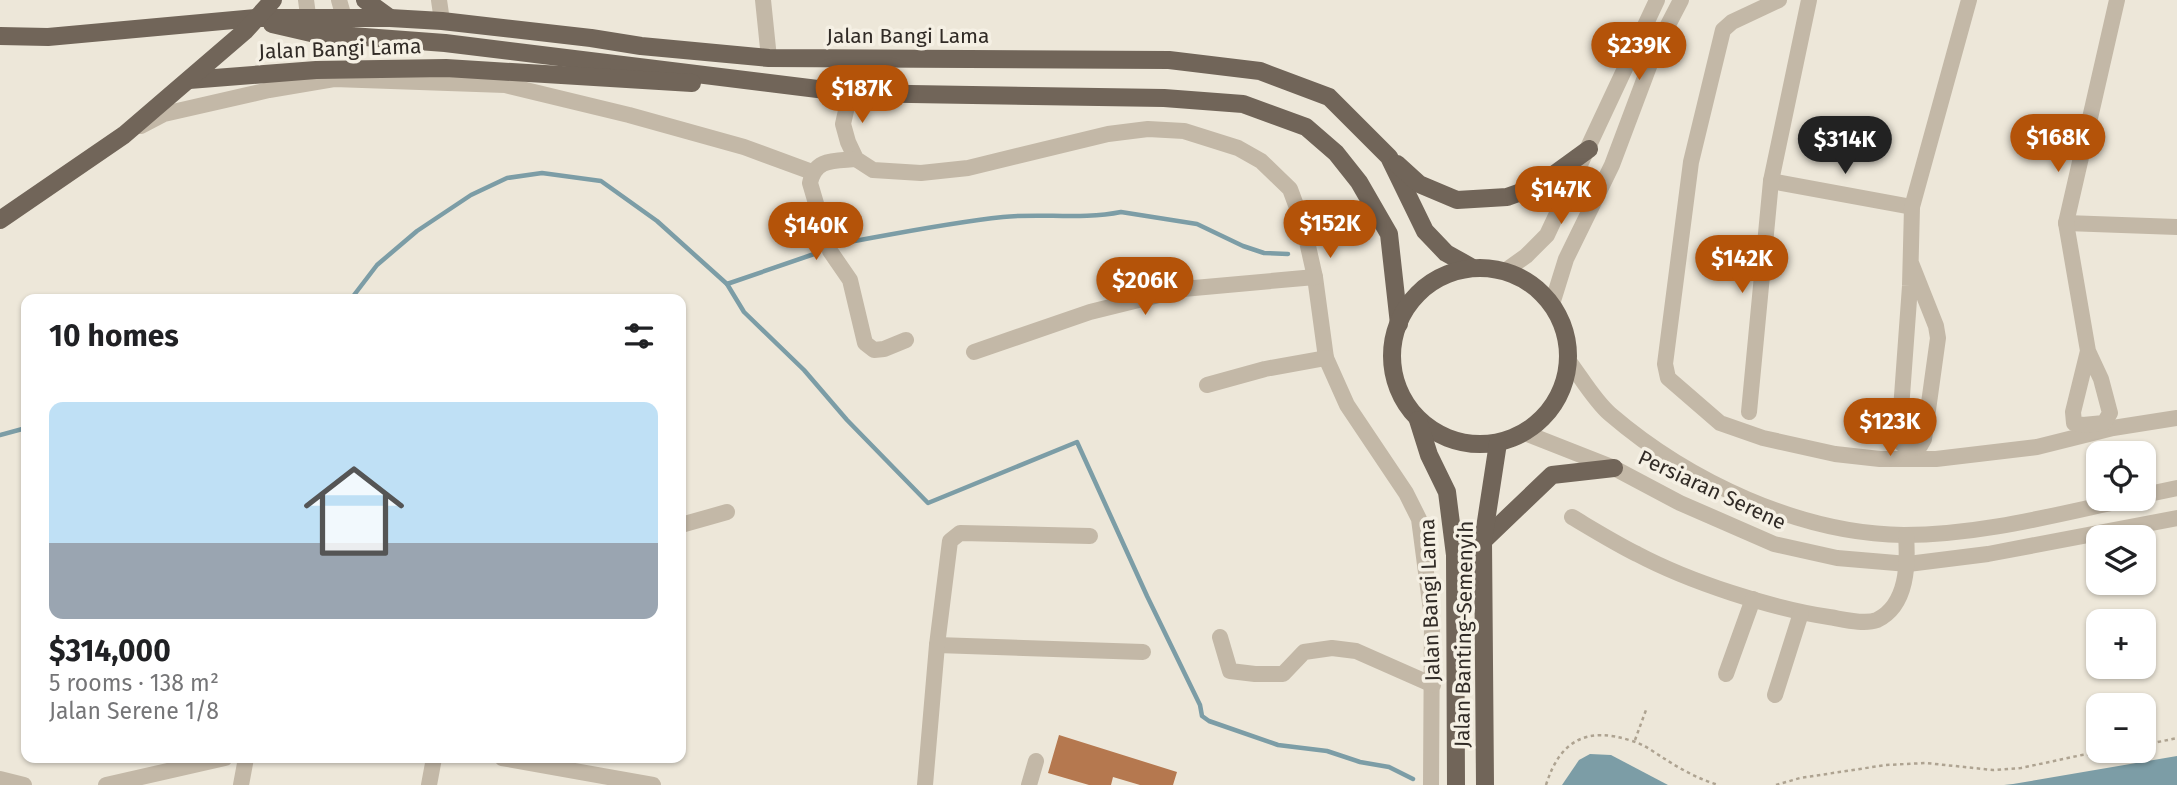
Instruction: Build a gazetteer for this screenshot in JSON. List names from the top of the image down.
{
  "streets": {
    "main road": ["Jalan Bangi Lama", "Jalan Banting-Semenyih"],
    "street": ["Persiaran Serene"]
  },
  "crossings": [
    ["Jalan Bangi Lama", "Persiaran Serene"],
    ["Jalan Bangi Lama", "Jalan Banting-Semenyih"],
    ["Persiaran Serene", "Jalan Banting-Semenyih"]
  ],
  "page": {
    "price": [
      "$239K",
      "$187K",
      "$168K",
      "$314K",
      "$147K",
      "$152K",
      "$140K",
      "$142K",
      "$206K",
      "$123K"
    ],
    "heading": "10 homes",
    "list": [
      {
        "name": "$314,000",
        "note": "5 rooms · 138 m² · Jalan Serene 1/8"
      }
    ],
    "map_buttons": ["+", "−"]
  }
}
